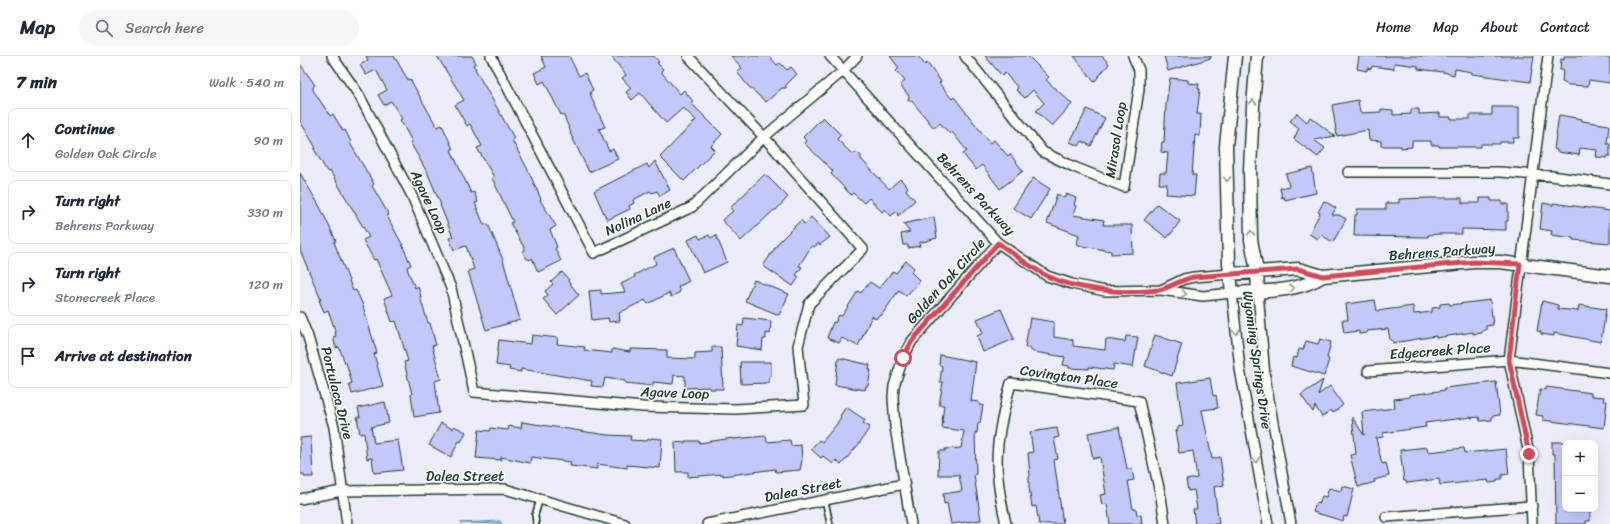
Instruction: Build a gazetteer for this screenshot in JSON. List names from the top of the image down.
{
  "streets": {
    "street": [
      "Mirasol Loop",
      "Behrens Parkway",
      "Agave Loop",
      "Nolina Lane",
      "Golden Oak Circle",
      "Edgecreek Place",
      "Wyoming Springs Drive",
      "Covington Place",
      "Portulaca Drive",
      "Dalea Street"
    ]
  },
  "crossings": [
    ["Behrens Parkway", "Nolina Lane"],
    ["Behrens Parkway", "Golden Oak Circle"],
    ["Behrens Parkway", "Wyoming Springs Drive"],
    ["Agave Loop", "Nolina Lane"],
    ["Golden Oak Circle", "Dalea Street"],
    ["Portulaca Drive", "Dalea Street"]
  ],
  "page": {
    "header": "Map",
    "search": "Search here",
    "nav": [
      "Home",
      "Map",
      "About",
      "Contact"
    ],
    "heading": ["7 min", "Walk · 540 m"],
    "list": [
      ["Continue", "Golden Oak Circle", "90 m"],
      ["Turn right", "Behrens Parkway", "330 m"],
      ["Turn right", "Stonecreek Place", "120 m"],
      "Arrive at destination"
    ],
    "map_buttons": ["+", "−"]
  }
}
